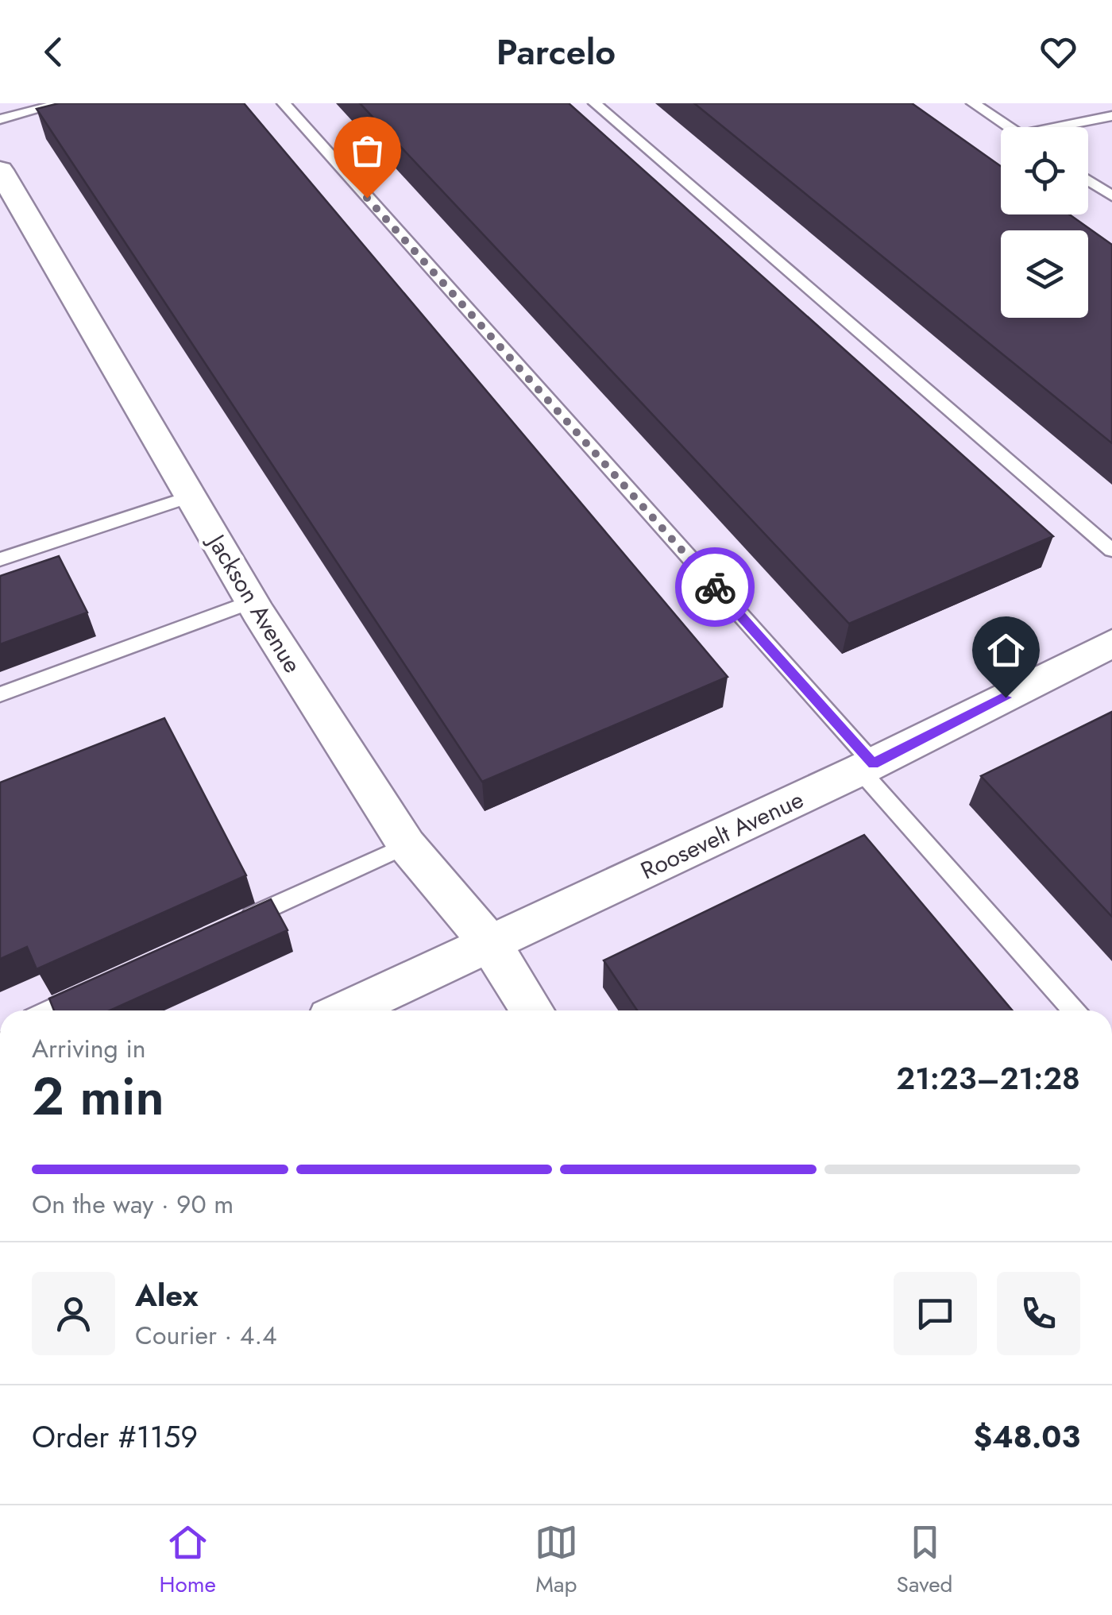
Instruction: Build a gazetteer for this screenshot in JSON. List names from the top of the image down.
{
  "streets": {
    "street": ["Jackson Avenue", "Roosevelt Avenue"]
  },
  "crossings": [
    ["Jackson Avenue", "Roosevelt Avenue"]
  ],
  "page": {
    "header": "Parcelo",
    "heading": ["2 min", "Arriving in", "21:23–21:28"],
    "panel": [
      "Alex",
      "Courier · 4.4",
      "Order #1159",
      "$48.03"
    ],
    "bar": "On the way · 90 m",
    "tabs": ["Home", "Map", "Saved"]
  }
}
